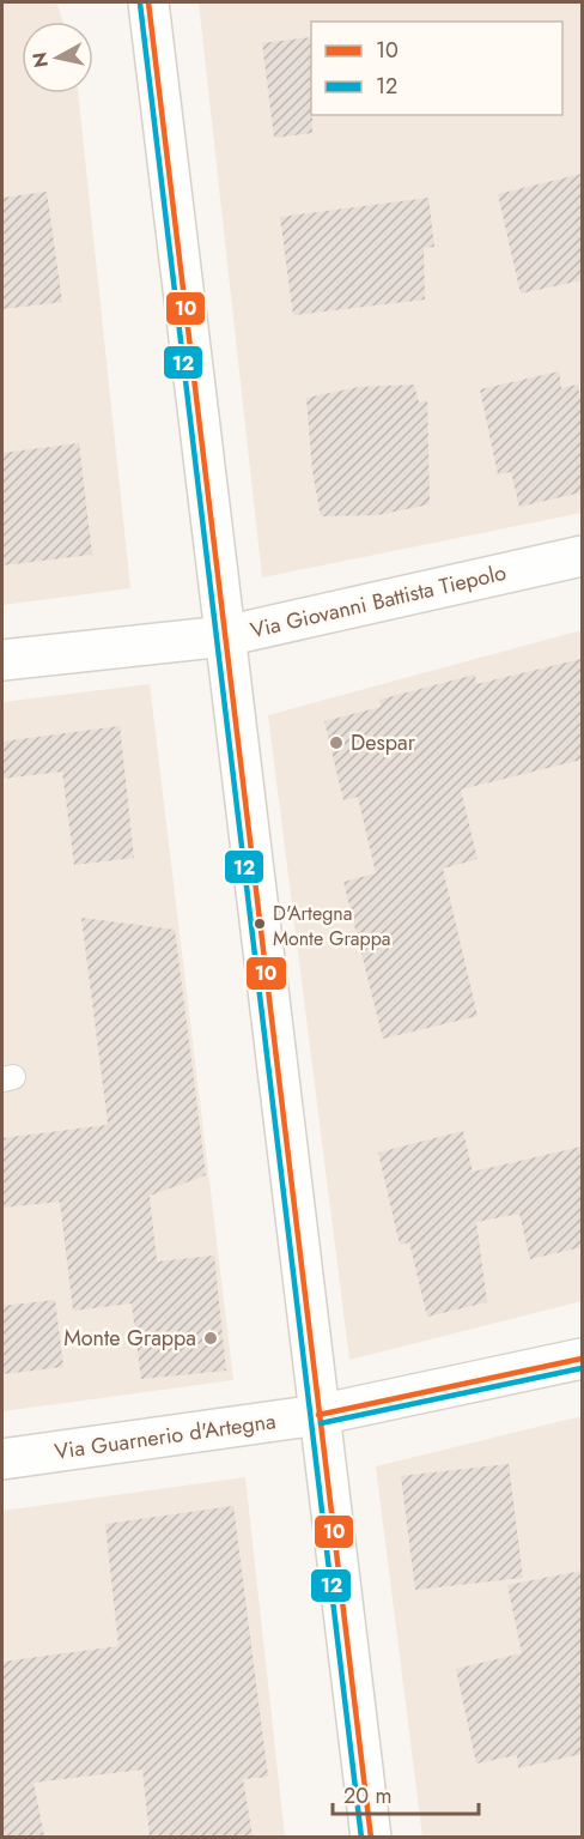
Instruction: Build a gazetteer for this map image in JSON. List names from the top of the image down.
{
  "streets": {
    "street": ["Via Giovanni Battista Tiepolo", "Via Guarnerio d'Artegna"]
  },
  "places": ["Despar", "D'Artegna Monte Grappa", "Monte Grappa"],
  "lines": ["transit line 10", "transit line 12"],
  "legend": ["10", "12"],
  "scale_bar": "20 m",
  "north": "left"
}
